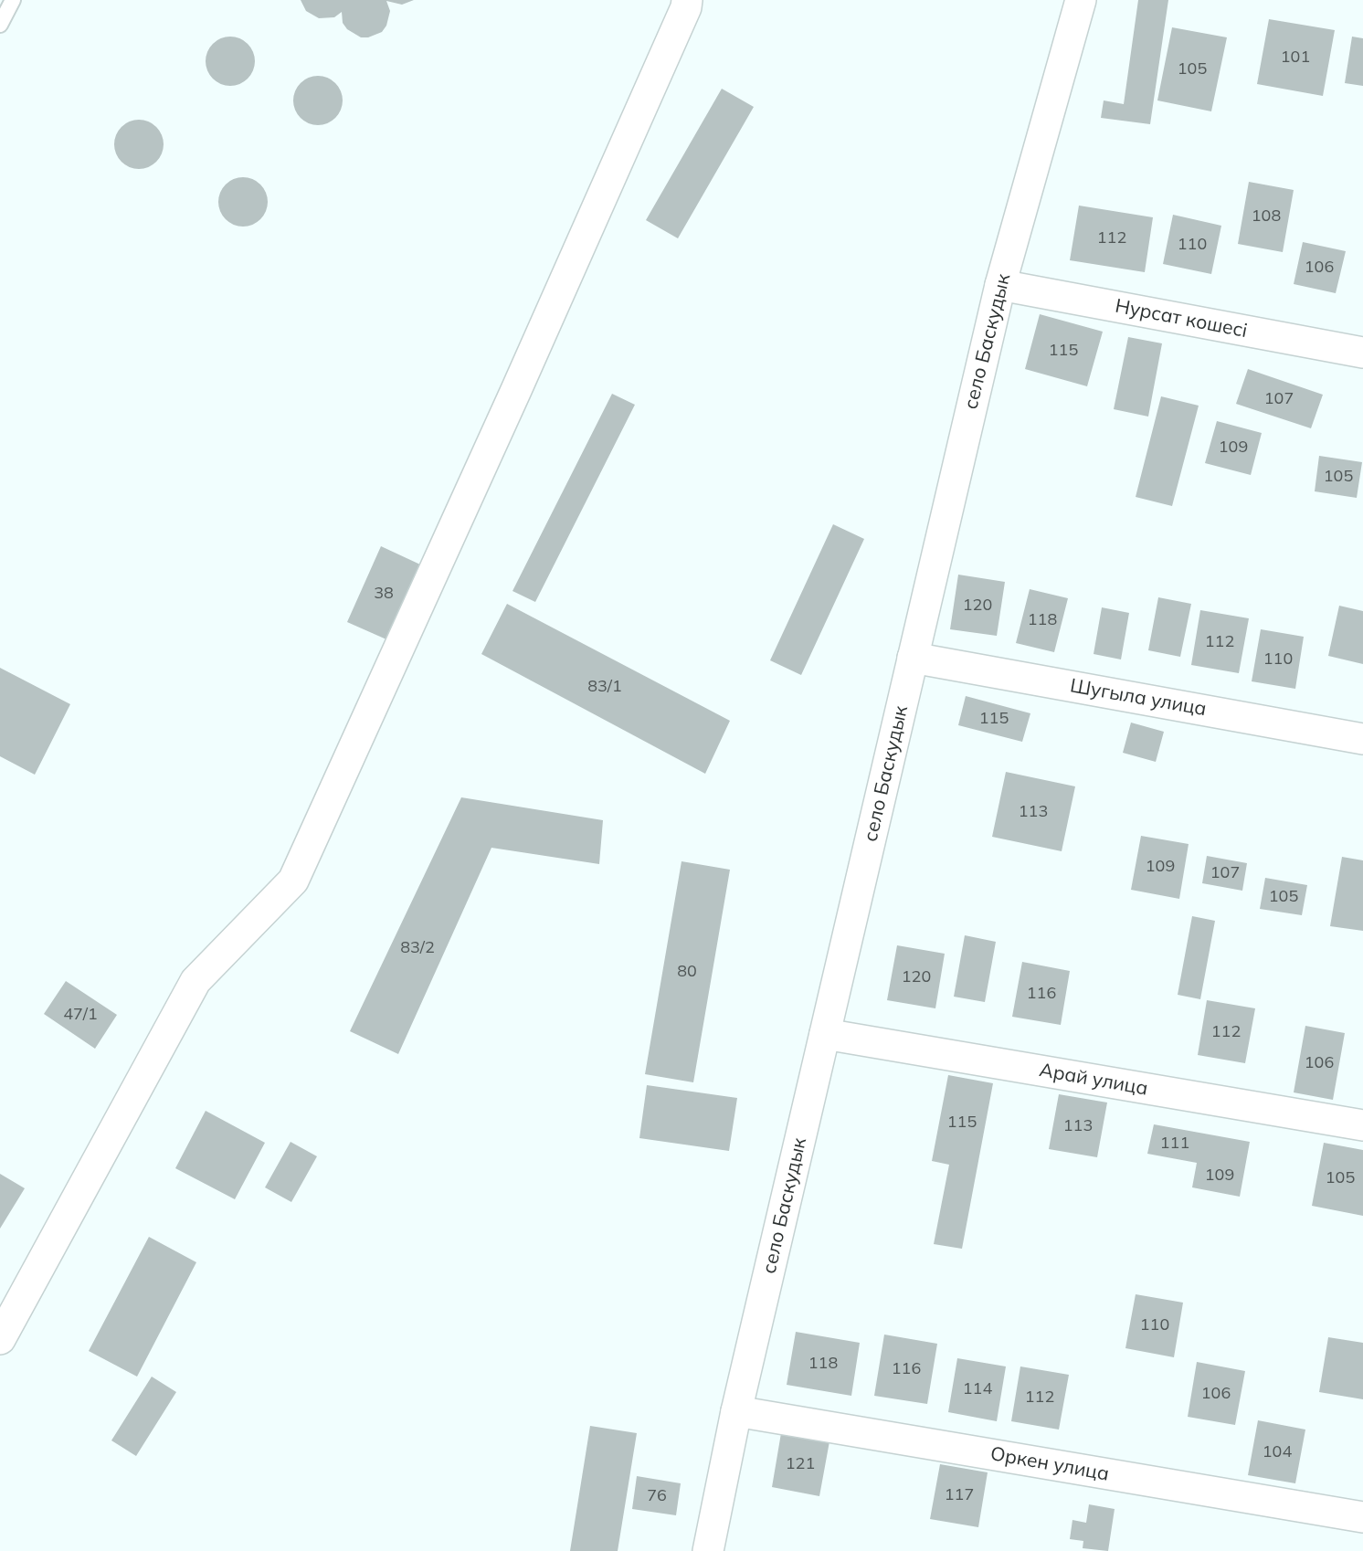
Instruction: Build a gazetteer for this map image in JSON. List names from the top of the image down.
{
  "streets": {
    "street": [
      "Нурсат кошесi",
      "село Баскудык",
      "Шугыла улица",
      "Арай улица",
      "Оркен улица"
    ]
  },
  "crossings": [
    ["Нурсат кошесi", "село Баскудык"],
    ["село Баскудык", "Шугыла улица"],
    ["село Баскудык", "Арай улица"],
    ["село Баскудык", "Оркен улица"]
  ],
  "house_numbers": [
    "101",
    "105",
    "108",
    "112",
    "110",
    "106",
    "115",
    "107",
    "109",
    "105",
    "38",
    "120",
    "118",
    "112",
    "110",
    "83/1",
    "115",
    "113",
    "109",
    "107",
    "105",
    "83/2",
    "80",
    "120",
    "116",
    "47/1",
    "112",
    "106",
    "115",
    "113",
    "111",
    "109",
    "105",
    "110",
    "118",
    "116",
    "114",
    "106",
    "112",
    "104",
    "121",
    "117",
    "76"
  ]
}
